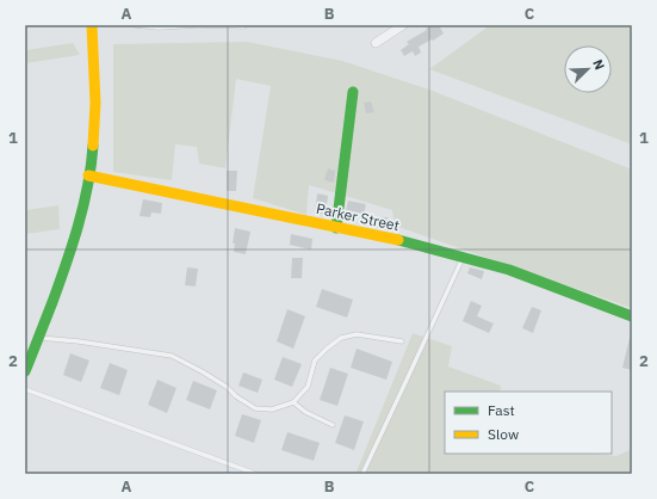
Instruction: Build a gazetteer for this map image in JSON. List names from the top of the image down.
{
  "streets": {
    "street": ["Parker Street"]
  },
  "legend": ["Fast", "Slow"],
  "north": "top right",
  "grid": {
    "columns": ["A", "B", "C"],
    "rows": ["1", "2"]
  }
}
